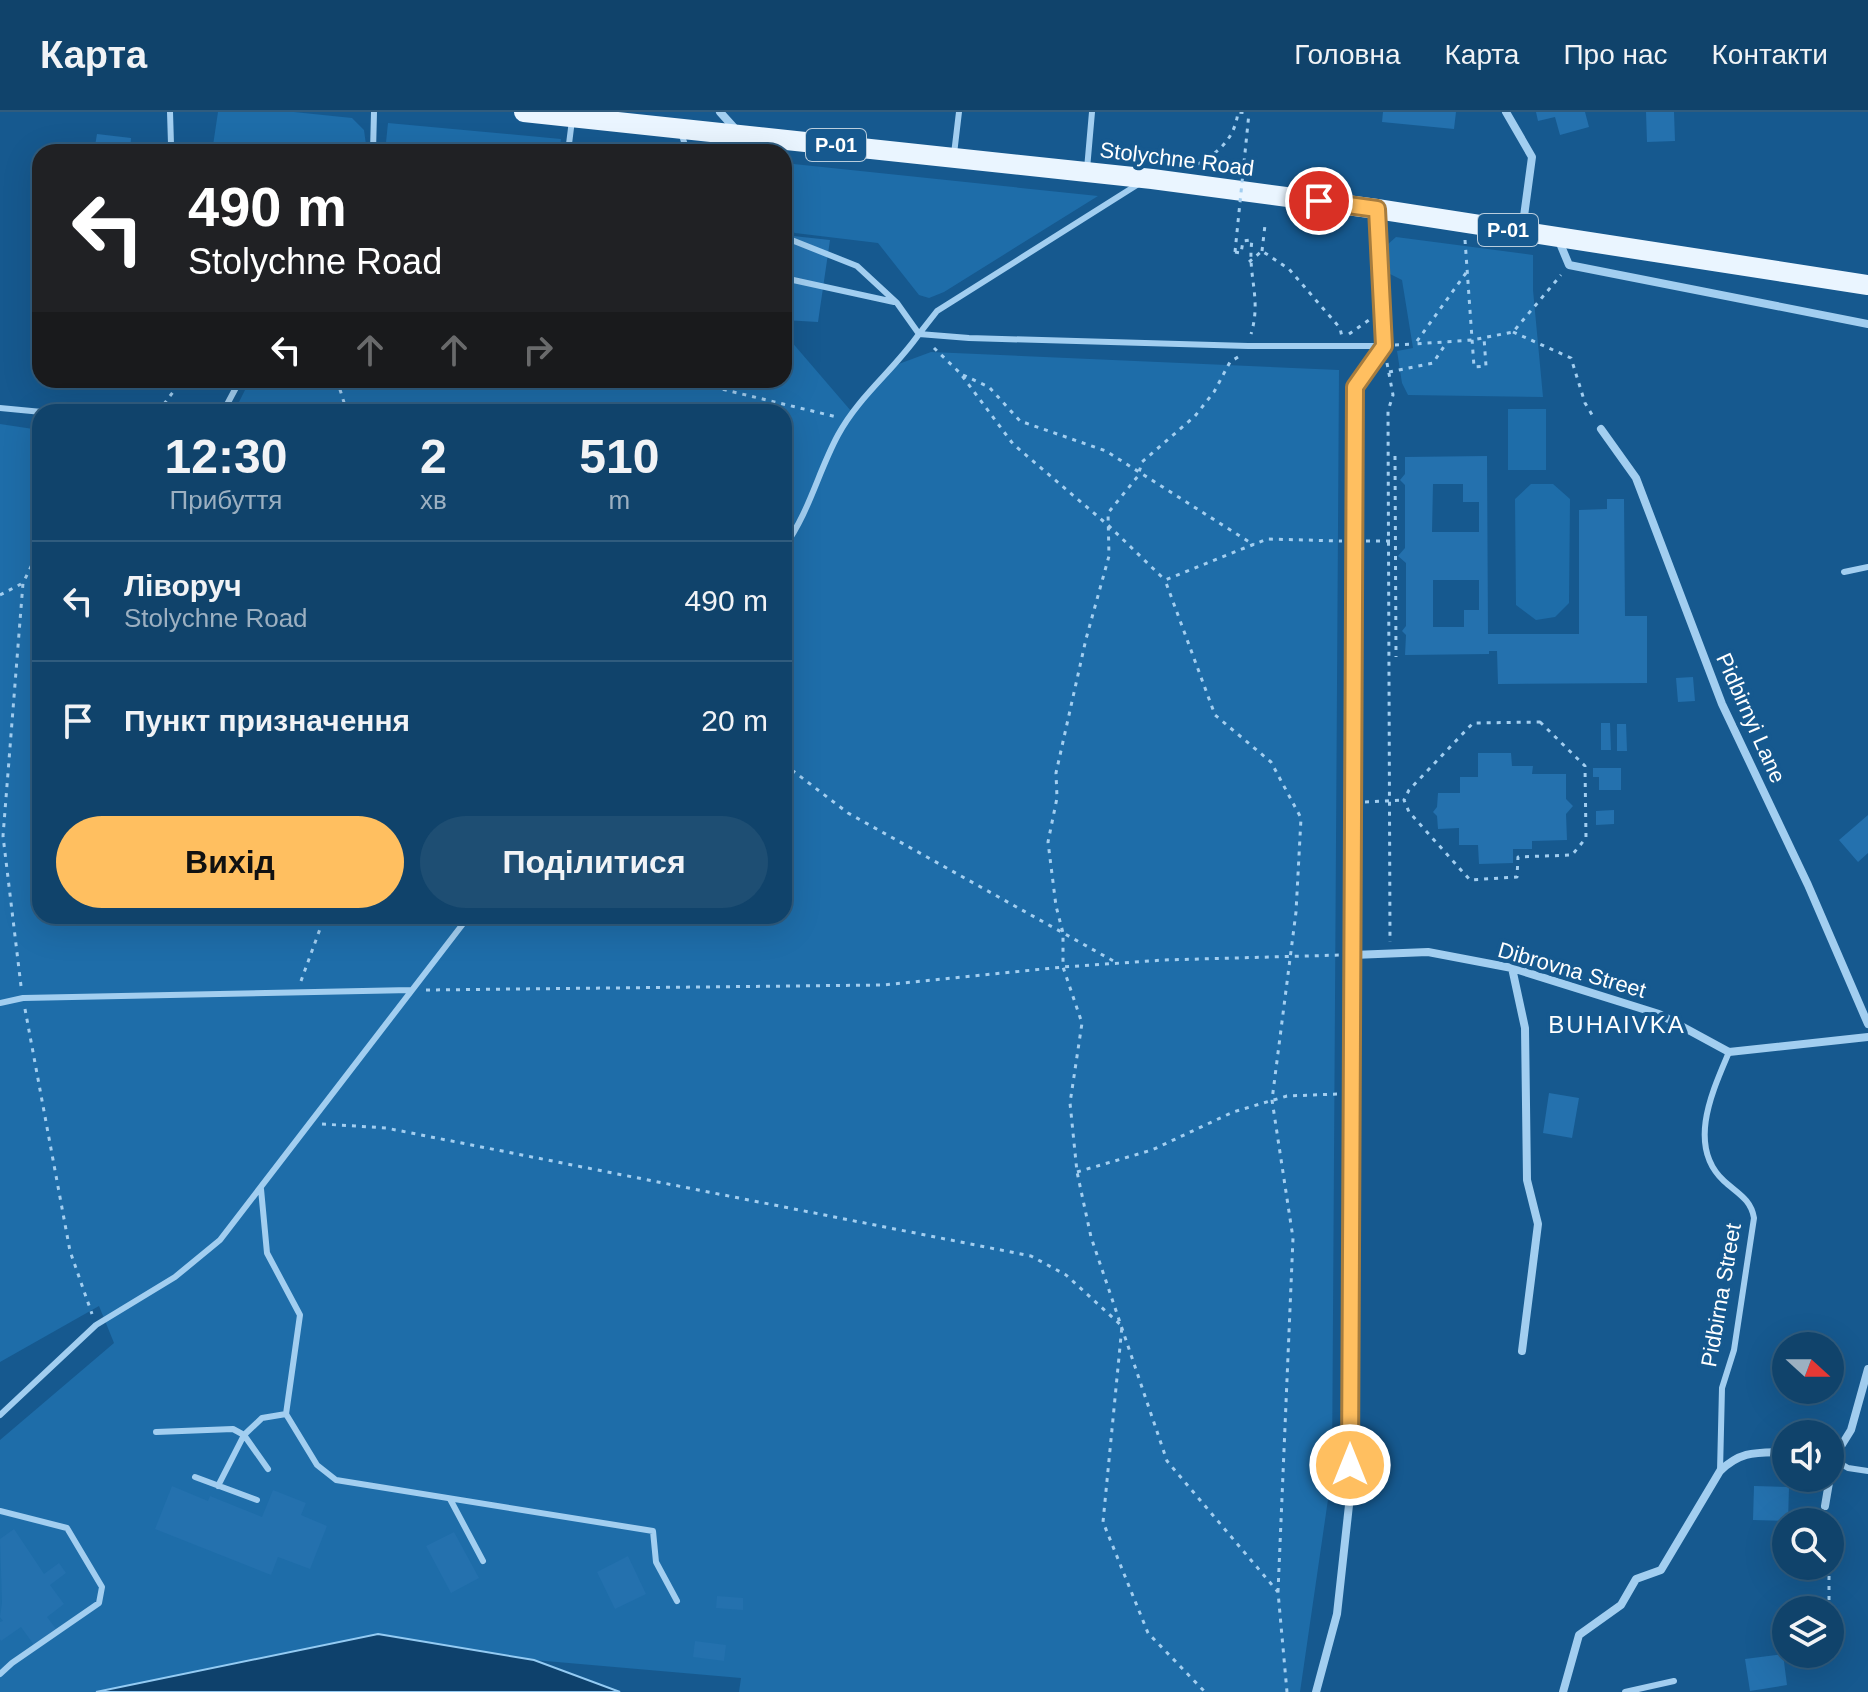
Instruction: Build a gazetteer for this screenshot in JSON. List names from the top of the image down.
{
  "streets": {
    "main road": ["Р-01", "Stolychne Road"],
    "street": ["Pidbirnyi Lane", "Dibrovna Street", "Pidbirna Street"]
  },
  "crossings": [
    ["Dibrovna Street", "Pidbirna Street"]
  ],
  "districts": ["BUHAIVKA"],
  "north": "right",
  "page": {
    "header": "Карта",
    "nav": [
      "Головна",
      "Карта",
      "Про нас",
      "Контакти"
    ],
    "turn": ["490 m", "Stolychne Road"],
    "eta": [
      "12:30",
      "Прибуття",
      "2",
      "хв",
      "510",
      "m"
    ],
    "list": [
      {
        "name": "Ліворуч",
        "note": "Stolychne Road",
        "value": "490 m"
      },
      {
        "name": "Пункт призначення",
        "value": "20 m"
      }
    ],
    "buttons": ["Вихід", "Поділитися"]
  }
}
